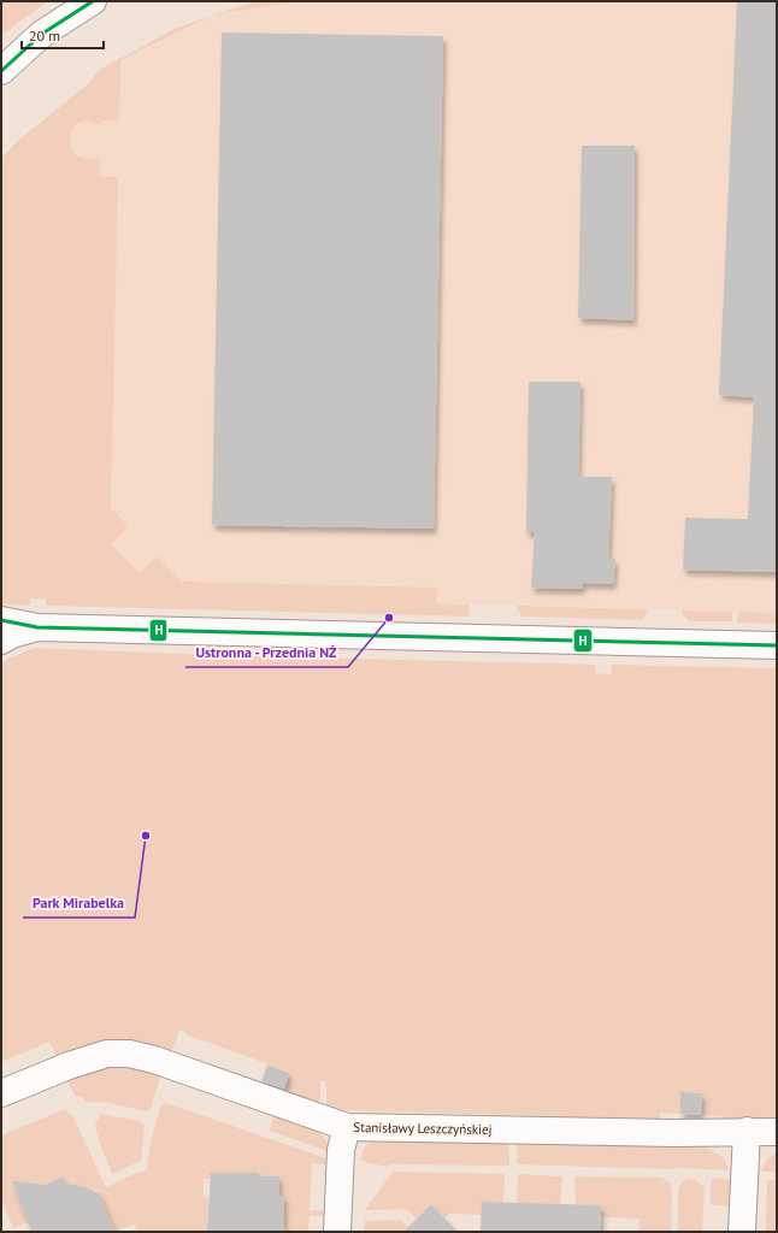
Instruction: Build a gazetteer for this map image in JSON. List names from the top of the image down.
{
  "streets": {
    "street": ["Stanisławy Leszczyńskiej"]
  },
  "places": ["Ustronna - Przednia NŻ", "Park Mirabelka"],
  "lines": ["transit line H"],
  "scale_bar": "20 m"
}
